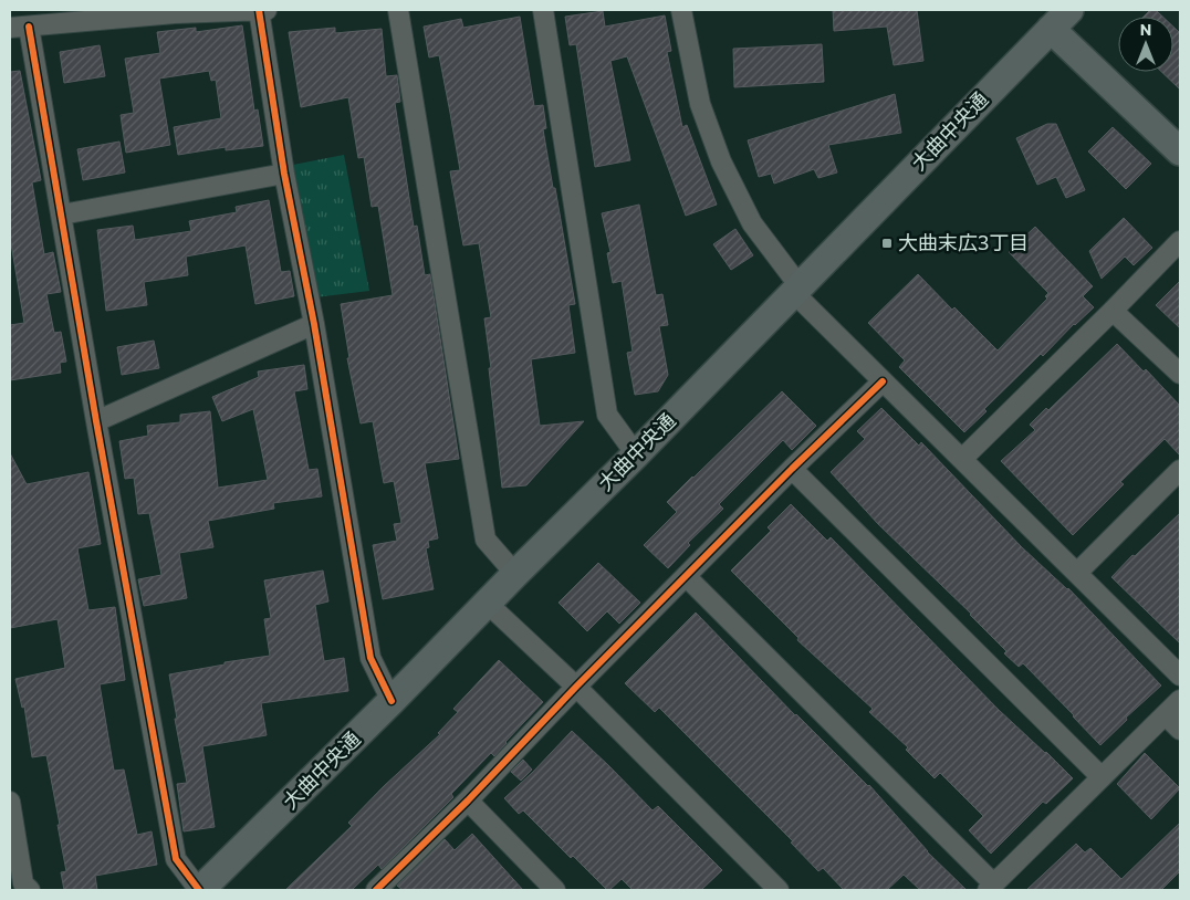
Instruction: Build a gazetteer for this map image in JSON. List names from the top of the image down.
{
  "streets": {
    "main road": ["大曲中央通"]
  },
  "places": {
    "transit": ["大曲末広3丁目"]
  },
  "north": "top"
}
